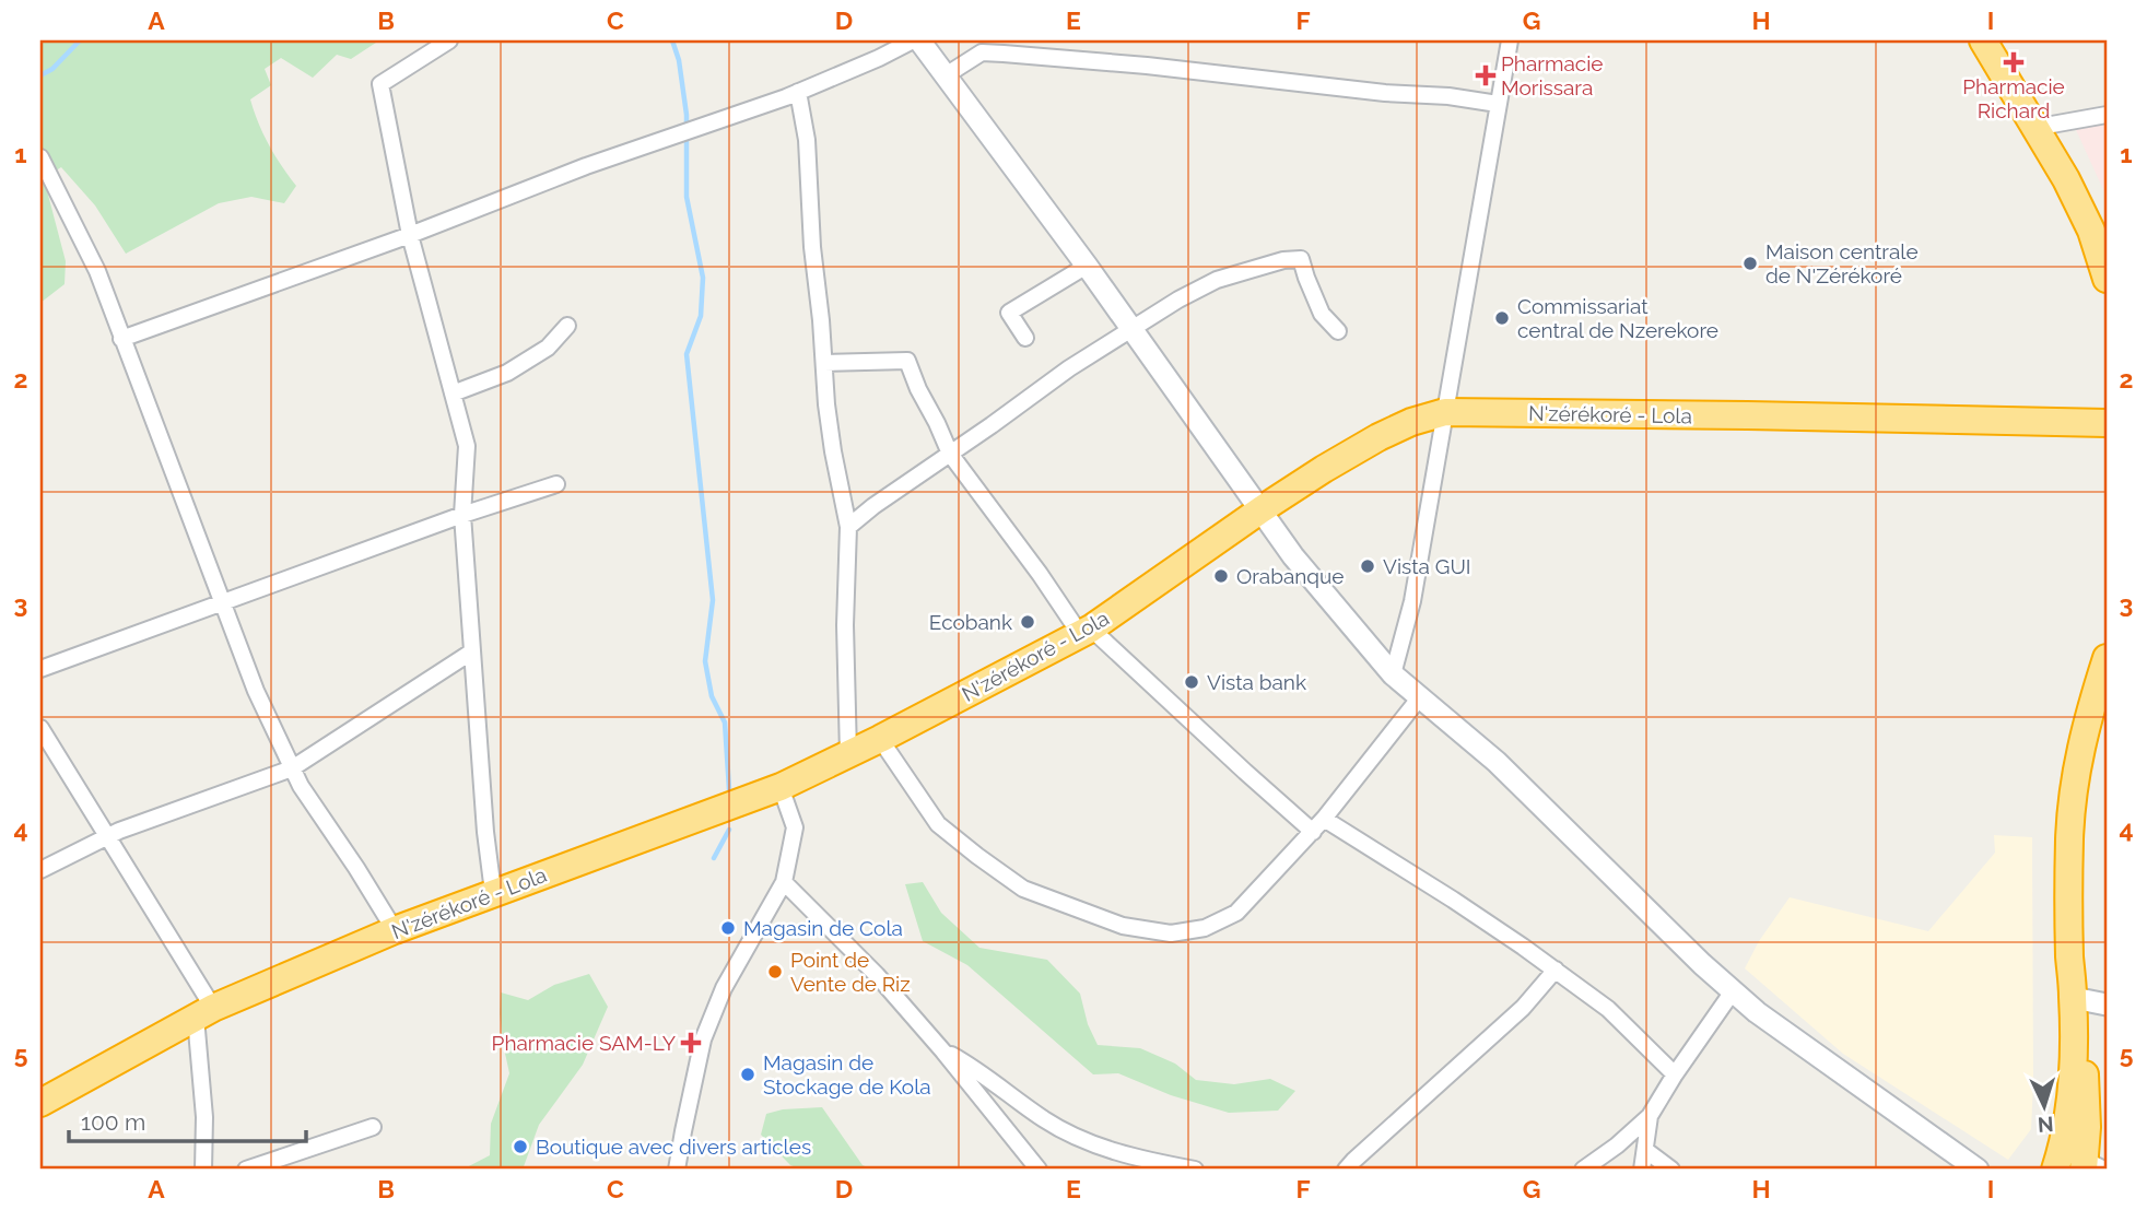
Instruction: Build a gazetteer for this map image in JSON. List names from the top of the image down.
{
  "streets": {
    "highway": ["N'zérékoré - Lola"]
  },
  "places": {
    "health": ["Pharmacie Richard", "Pharmacie Morissara", "Pharmacie SAM-LY"],
    "other": [
      "Maison centrale de N'Zérékoré",
      "Commissariat central de Nzerekore",
      "Vista GUI",
      "Orabanque",
      "Ecobank",
      "Vista bank",
      "Magasin de Cola",
      "Point de Vente de Riz",
      "Magasin de Stockage de Kola",
      "Boutique avec divers articles"
    ]
  },
  "scale_bar": "100 m",
  "north": "bottom",
  "grid": {
    "columns": [
      "A",
      "B",
      "C",
      "D",
      "E",
      "F",
      "G",
      "H",
      "I"
    ],
    "rows": [
      "1",
      "2",
      "3",
      "4",
      "5"
    ]
  }
}
